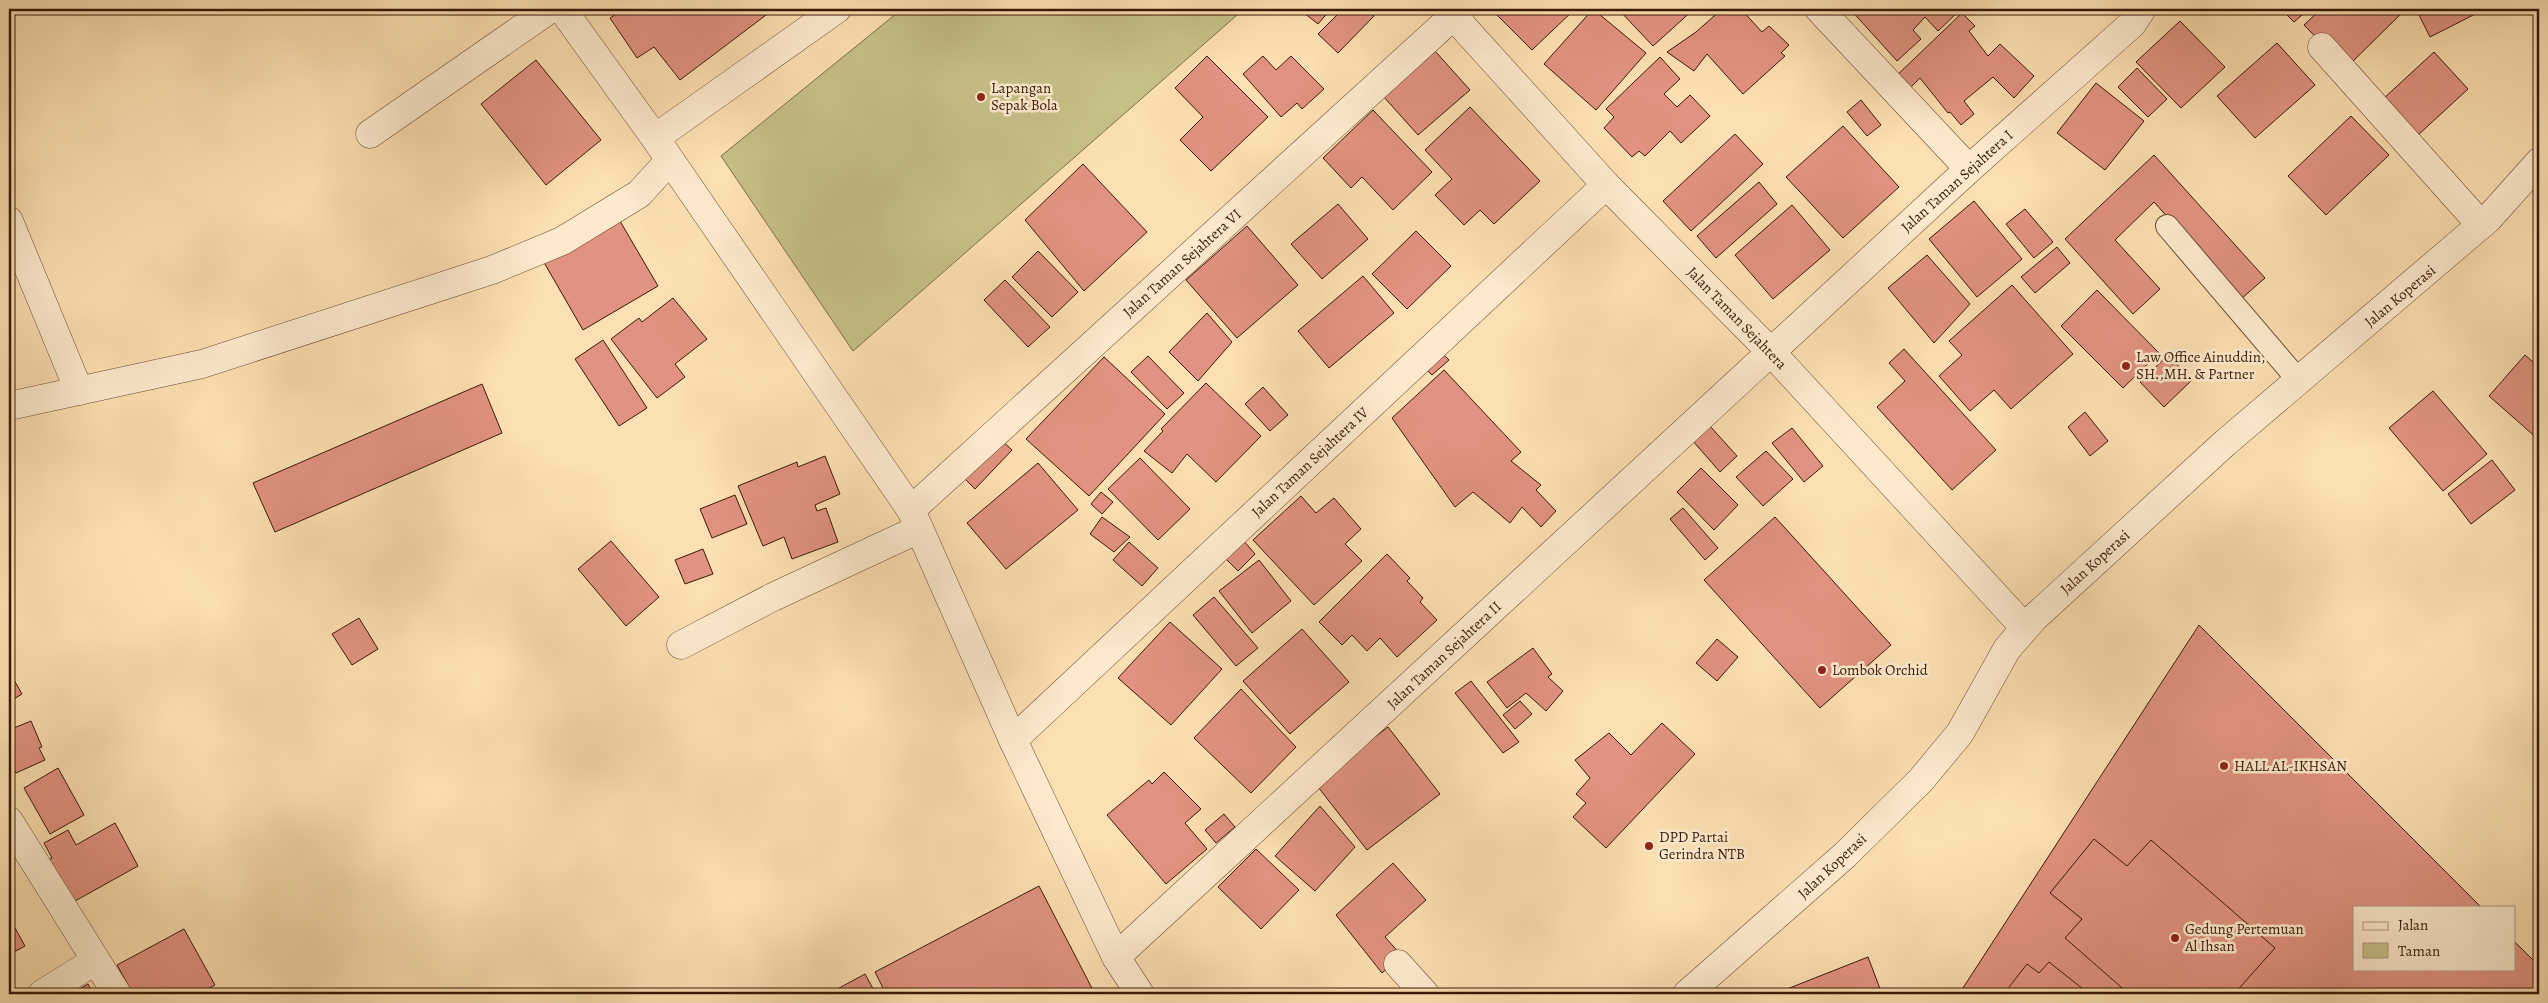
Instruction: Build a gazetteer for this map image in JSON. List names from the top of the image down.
{
  "streets": {
    "street": [
      "Jalan Taman Sejahtera I",
      "Jalan Taman Sejahtera VI",
      "Jalan Koperasi",
      "Jalan Taman Sejahtera",
      "Jalan Taman Sejahtera IV",
      "Jalan Taman Sejahtera II"
    ]
  },
  "crossings": [
    ["Jalan Taman Sejahtera I", "Jalan Taman Sejahtera"],
    ["Jalan Taman Sejahtera I", "Jalan Taman Sejahtera II"],
    ["Jalan Taman Sejahtera VI", "Jalan Taman Sejahtera"],
    ["Jalan Koperasi", "Jalan Taman Sejahtera"],
    ["Jalan Taman Sejahtera", "Jalan Taman Sejahtera IV"],
    ["Jalan Taman Sejahtera", "Jalan Taman Sejahtera II"]
  ],
  "places": [
    "Lapangan Sepak Bola",
    "Law Office Ainuddin, SH.,MH. & Partner",
    "Lombok Orchid",
    "HALL AL-IKHSAN",
    "DPD Partai Gerindra NTB",
    "Gedung Pertemuan Al Ihsan"
  ],
  "legend": ["Jalan", "Taman"]
}
